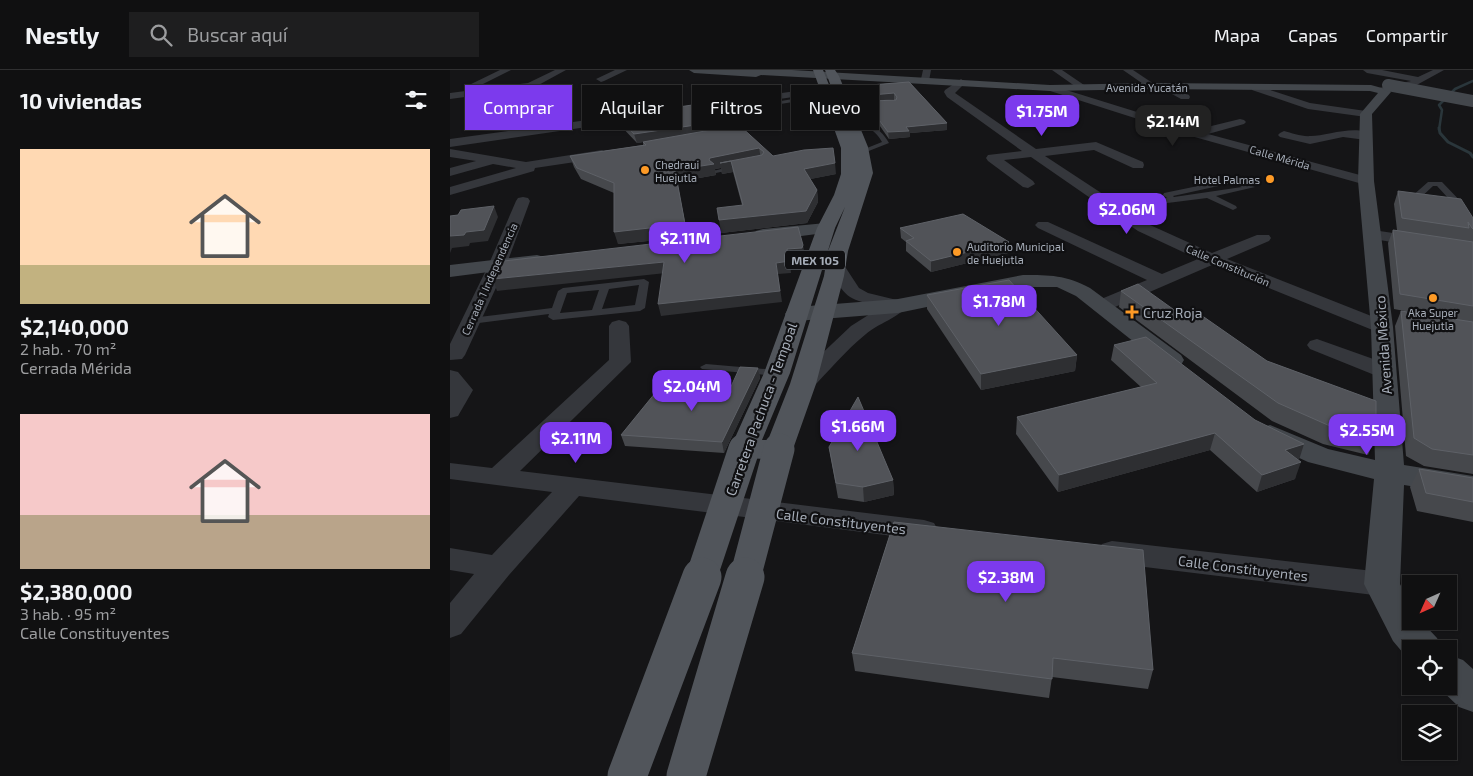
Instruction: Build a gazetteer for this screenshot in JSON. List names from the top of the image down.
{
  "streets": {
    "main road": ["MEX 105", "Carretera Pachuca - Tempoal"],
    "street": [
      "Avenida Yucatán",
      "Calle Mérida",
      "Calle Constitución",
      "Cerrada 1 Independencia",
      "Avenida México",
      "Calle Constituyentes"
    ]
  },
  "crossings": [
    ["Avenida Yucatán", "Calle Mérida"],
    ["Avenida Yucatán", "Calle Constitución"],
    ["Calle Mérida", "Avenida México"],
    ["Calle Constitución", "Avenida México"],
    ["Avenida México", "Calle Constituyentes"]
  ],
  "places": {
    "other": [
      "Chedraui Huejutla",
      "Hotel Palmas",
      "Auditorio Municipal de Huejutla",
      "Aka Super Huejutla"
    ],
    "health": ["Cruz Roja"]
  },
  "north": "bottom left",
  "page": {
    "header": "Nestly",
    "search": "Buscar aquí",
    "nav": ["Mapa", "Capas", "Compartir"],
    "heading": "10 viviendas",
    "chip": [
      "Comprar",
      "Alquilar",
      "Filtros",
      "Nuevo"
    ],
    "price": [
      "$1.75M",
      "$2.14M",
      "$2.06M",
      "$2.11M",
      "$1.78M",
      "$2.04M",
      "$1.66M",
      "$2.55M",
      "$2.11M",
      "$2.38M"
    ],
    "list": [
      {
        "name": "$2,140,000",
        "note": "2 hab. · 70 m² · Cerrada Mérida"
      },
      {
        "name": "$2,380,000",
        "note": "3 hab. · 95 m² · Calle Constituyentes"
      }
    ]
  }
}
